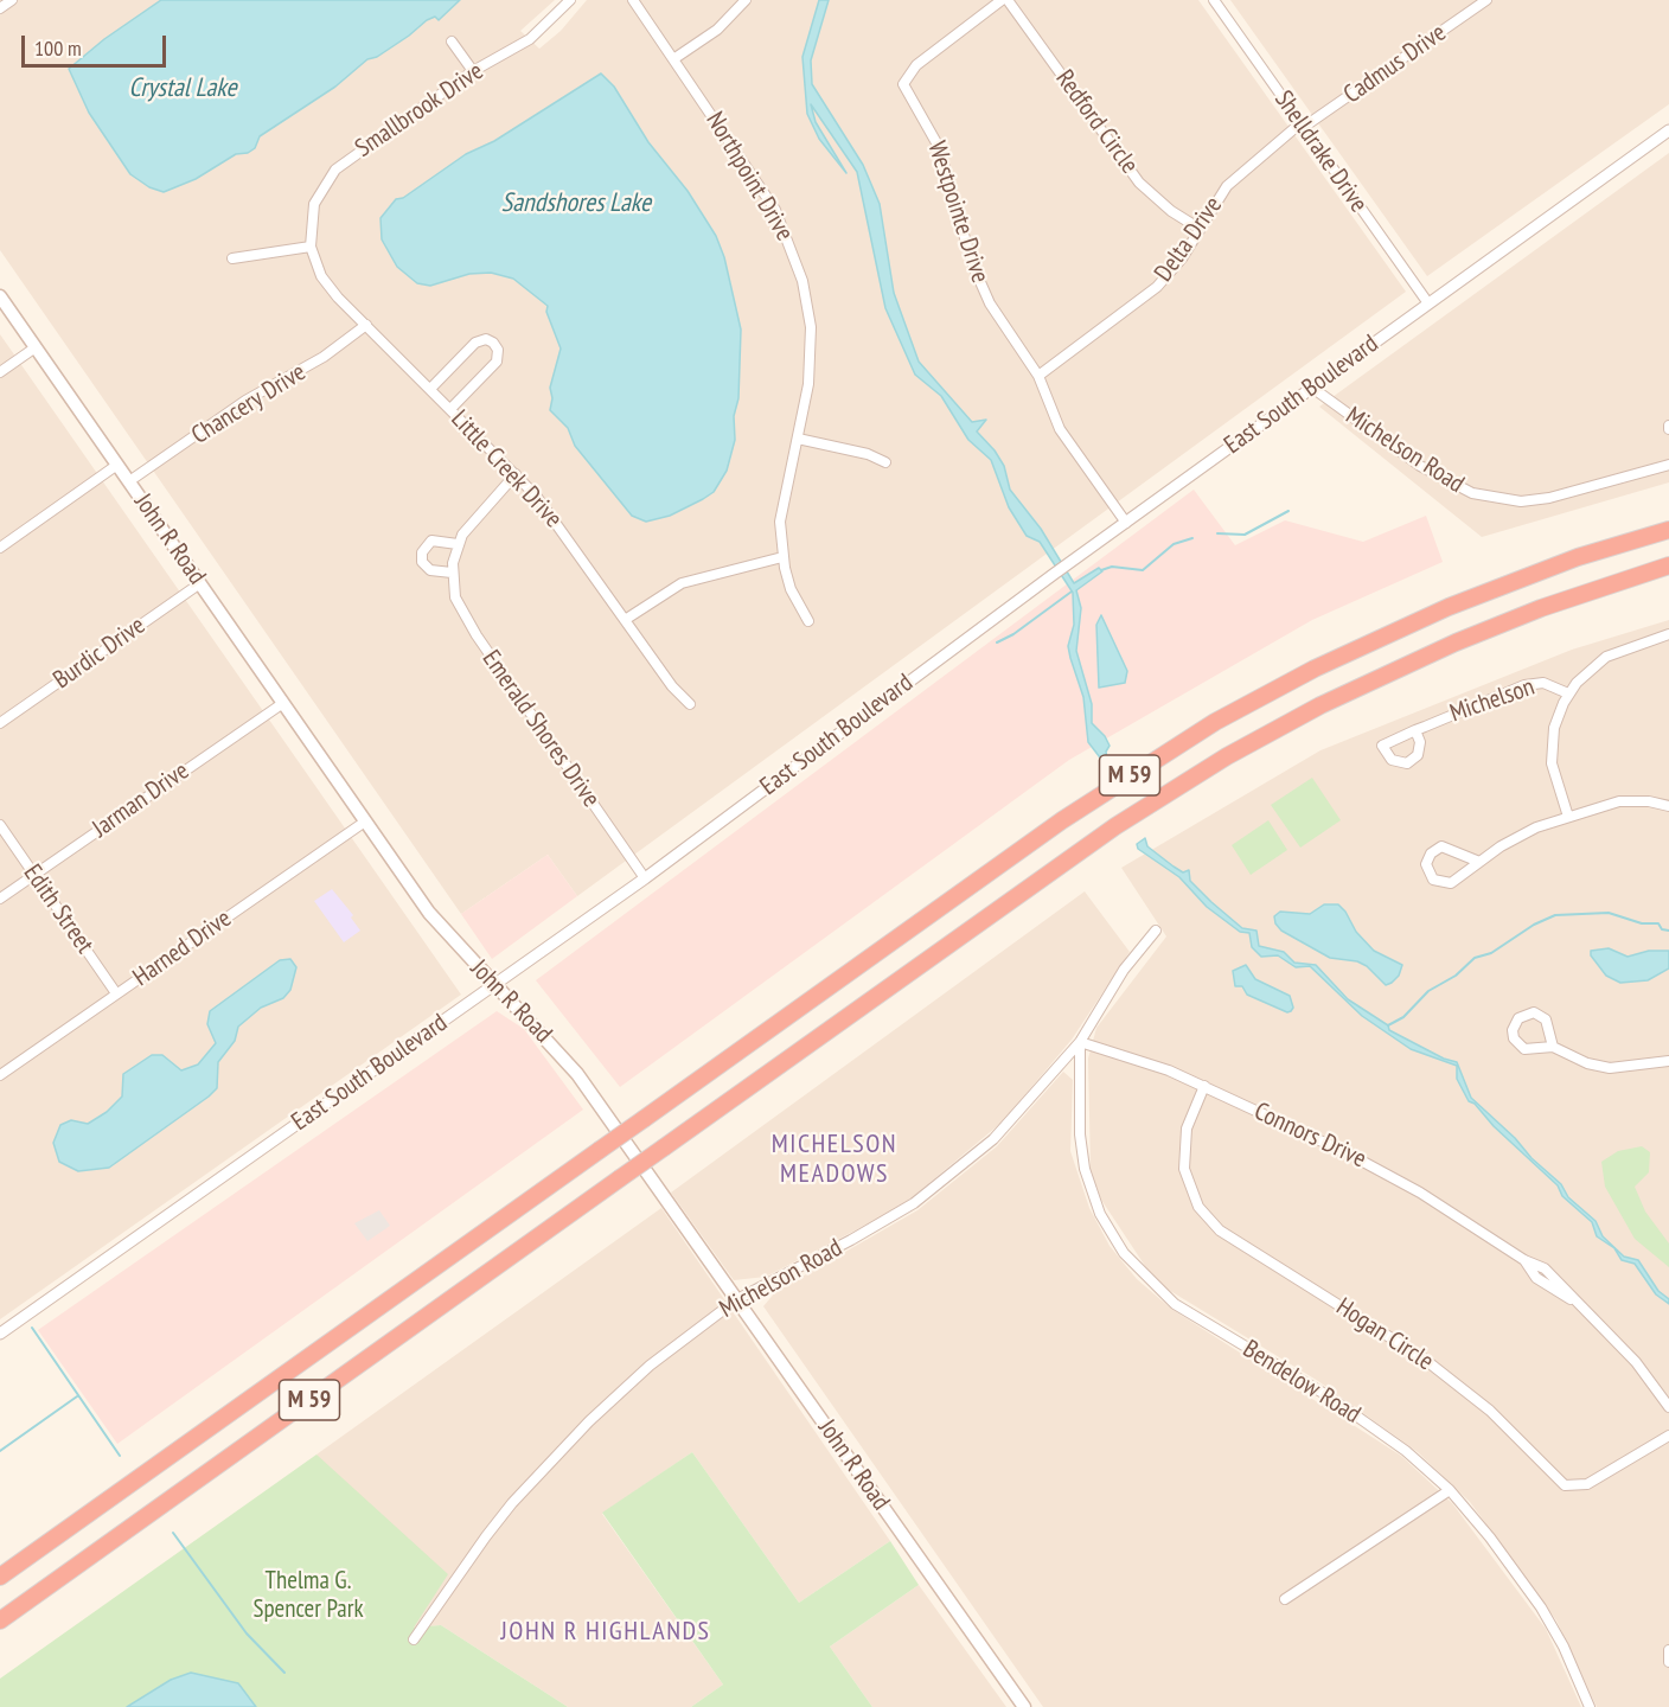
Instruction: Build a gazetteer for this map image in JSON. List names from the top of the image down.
{
  "streets": {
    "highway": ["M 59"],
    "main road": ["John R Road"],
    "street": [
      "Cadmus Drive",
      "Smallbrook Drive",
      "Redford Circle",
      "Shelldrake Drive",
      "Northpoint Drive",
      "Westpointe Drive",
      "Delta Drive",
      "East South Boulevard",
      "Chancery Drive",
      "Michelson Road",
      "Little Creek Drive",
      "Burdic Drive",
      "Michelson",
      "Emerald Shores Drive",
      "Jarman Drive",
      "Edith Street",
      "Harned Drive",
      "Connors Drive",
      "Hogan Circle",
      "Bendelow Road"
    ]
  },
  "crossings": [
    ["Cadmus Drive", "Shelldrake Drive"],
    ["Cadmus Drive", "Delta Drive"],
    ["Smallbrook Drive", "Little Creek Drive"],
    ["Redford Circle", "Delta Drive"],
    ["Shelldrake Drive", "Delta Drive"],
    ["Shelldrake Drive", "East South Boulevard"],
    ["Westpointe Drive", "Delta Drive"],
    ["Westpointe Drive", "East South Boulevard"],
    ["East South Boulevard", "Michelson Road"],
    ["East South Boulevard", "John R Road"],
    ["East South Boulevard", "Emerald Shores Drive"],
    ["Chancery Drive", "Little Creek Drive"],
    ["Chancery Drive", "John R Road"],
    ["Michelson Road", "John R Road"],
    ["Michelson Road", "Connors Drive"],
    ["Michelson Road", "Bendelow Road"],
    ["Little Creek Drive", "Emerald Shores Drive"],
    ["John R Road", "Burdic Drive"],
    ["John R Road", "Jarman Drive"],
    ["John R Road", "Harned Drive"],
    ["Jarman Drive", "Edith Street"],
    ["Edith Street", "Harned Drive"],
    ["Connors Drive", "Hogan Circle"],
    ["Connors Drive", "Bendelow Road"]
  ],
  "districts": ["MICHELSON MEADOWS", "JOHN R HIGHLANDS"],
  "water": ["Crystal Lake", "Sandshores Lake"],
  "parks": ["Thelma G. Spencer Park"],
  "scale_bar": "100 m"
}
